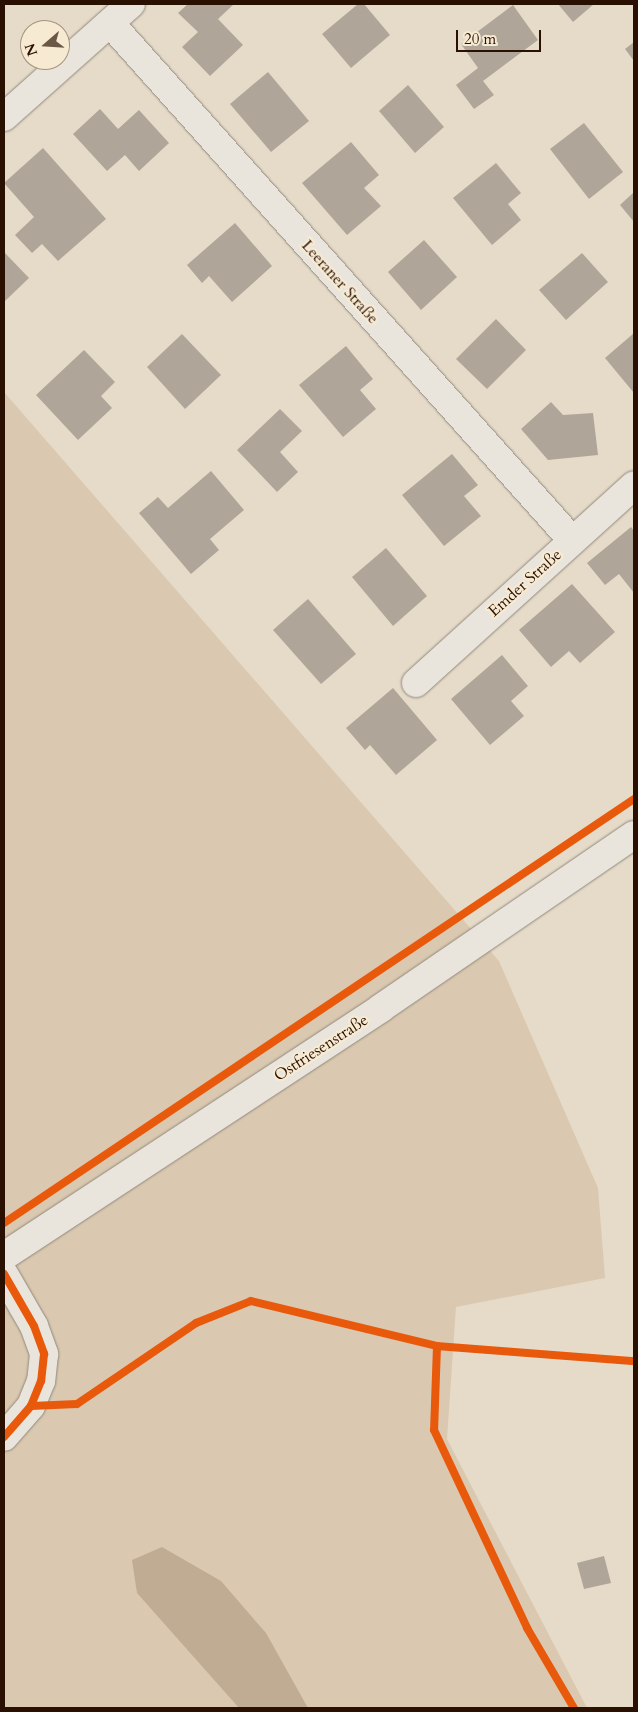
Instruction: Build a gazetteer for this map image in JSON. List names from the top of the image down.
{
  "streets": {
    "street": ["Leeraner Straße", "Emder Straße", "Ostfriesenstraße"]
  },
  "crossings": [
    ["Leeraner Straße", "Emder Straße"]
  ],
  "scale_bar": "20 m",
  "north": "left"
}
